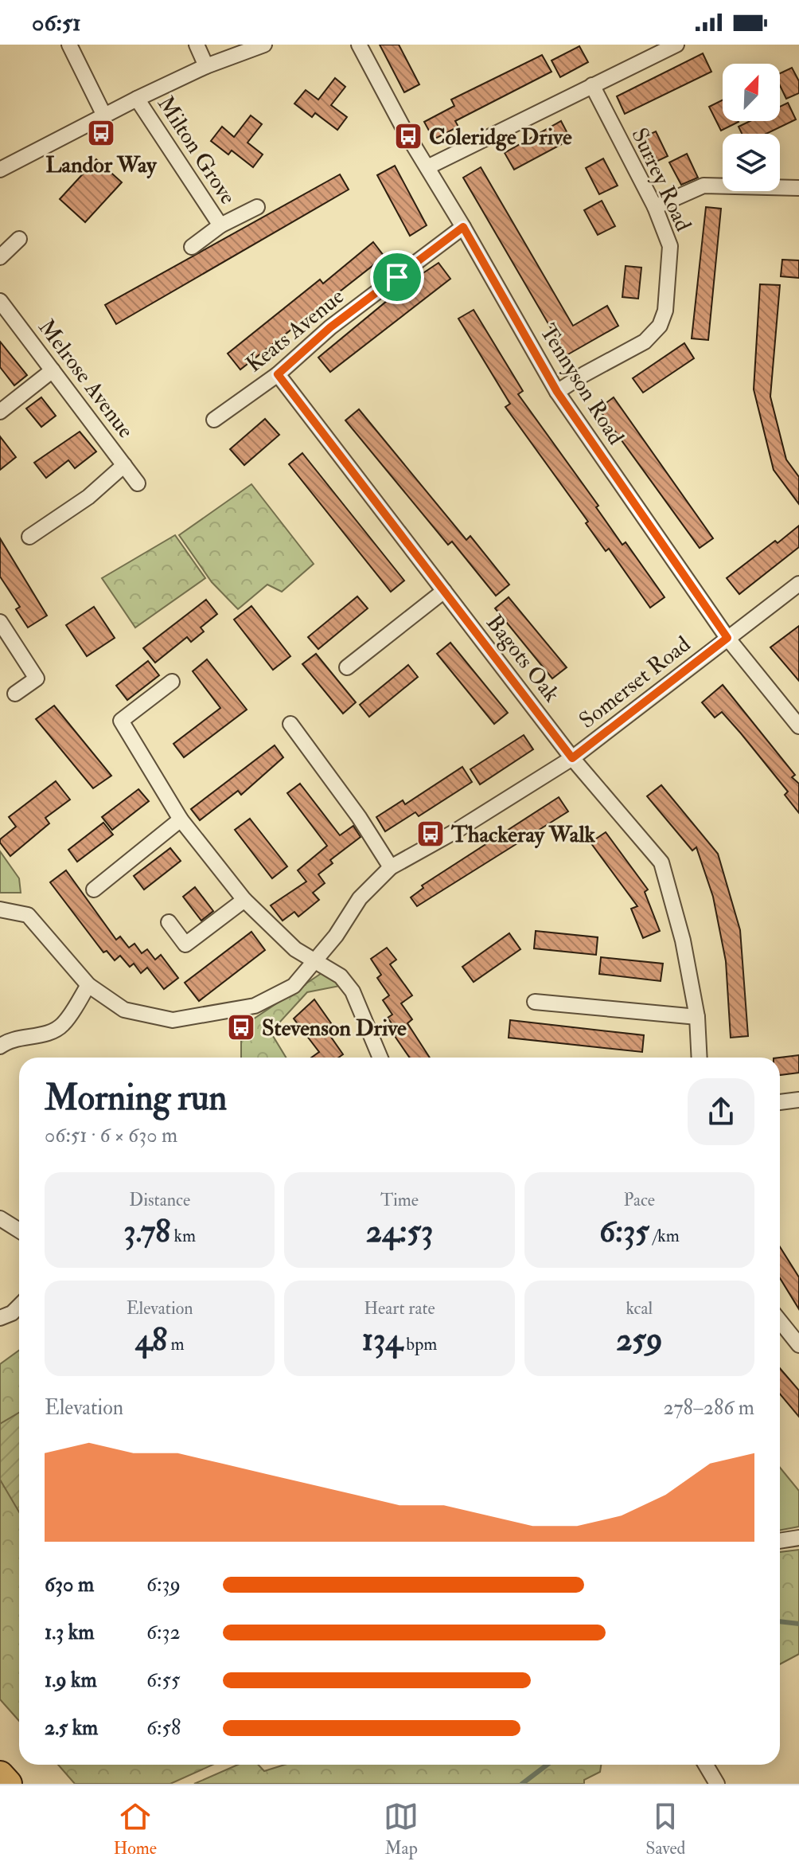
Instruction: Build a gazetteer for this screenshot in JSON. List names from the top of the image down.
{
  "streets": {
    "street": [
      "Milton Grove",
      "Surrey Road",
      "Keats Avenue",
      "Melrose Avenue",
      "Tennyson Road",
      "Bagots Oak",
      "Somerset Road"
    ]
  },
  "crossings": [
    ["Surrey Road", "Tennyson Road"],
    ["Keats Avenue", "Tennyson Road"],
    ["Keats Avenue", "Bagots Oak"],
    ["Tennyson Road", "Somerset Road"],
    ["Bagots Oak", "Somerset Road"]
  ],
  "places": {
    "bus stop": [
      "Landor Way",
      "Coleridge Drive",
      "Thackeray Walk",
      "Stevenson Drive"
    ]
  },
  "north": "top right",
  "page": {
    "status": "06:51",
    "heading": ["Morning run", "06:51 · 6 × 630 m"],
    "stats": [
      ["Distance", "3.78 km"],
      ["Time", "24:53"],
      ["Pace", "6:35 /km"],
      ["Elevation", "48 m"],
      ["Heart rate", "134 bpm"],
      ["kcal", "259"]
    ],
    "chart": ["Elevation", "278–286 m"],
    "list": [
      {
        "name": "630 m",
        "note": "6:39"
      },
      {
        "name": "1.3 km",
        "note": "6:32"
      },
      {
        "name": "1.9 km",
        "note": "6:55"
      },
      {
        "name": "2.5 km",
        "note": "6:58"
      }
    ],
    "tabs": ["Home", "Map", "Saved"]
  }
}
